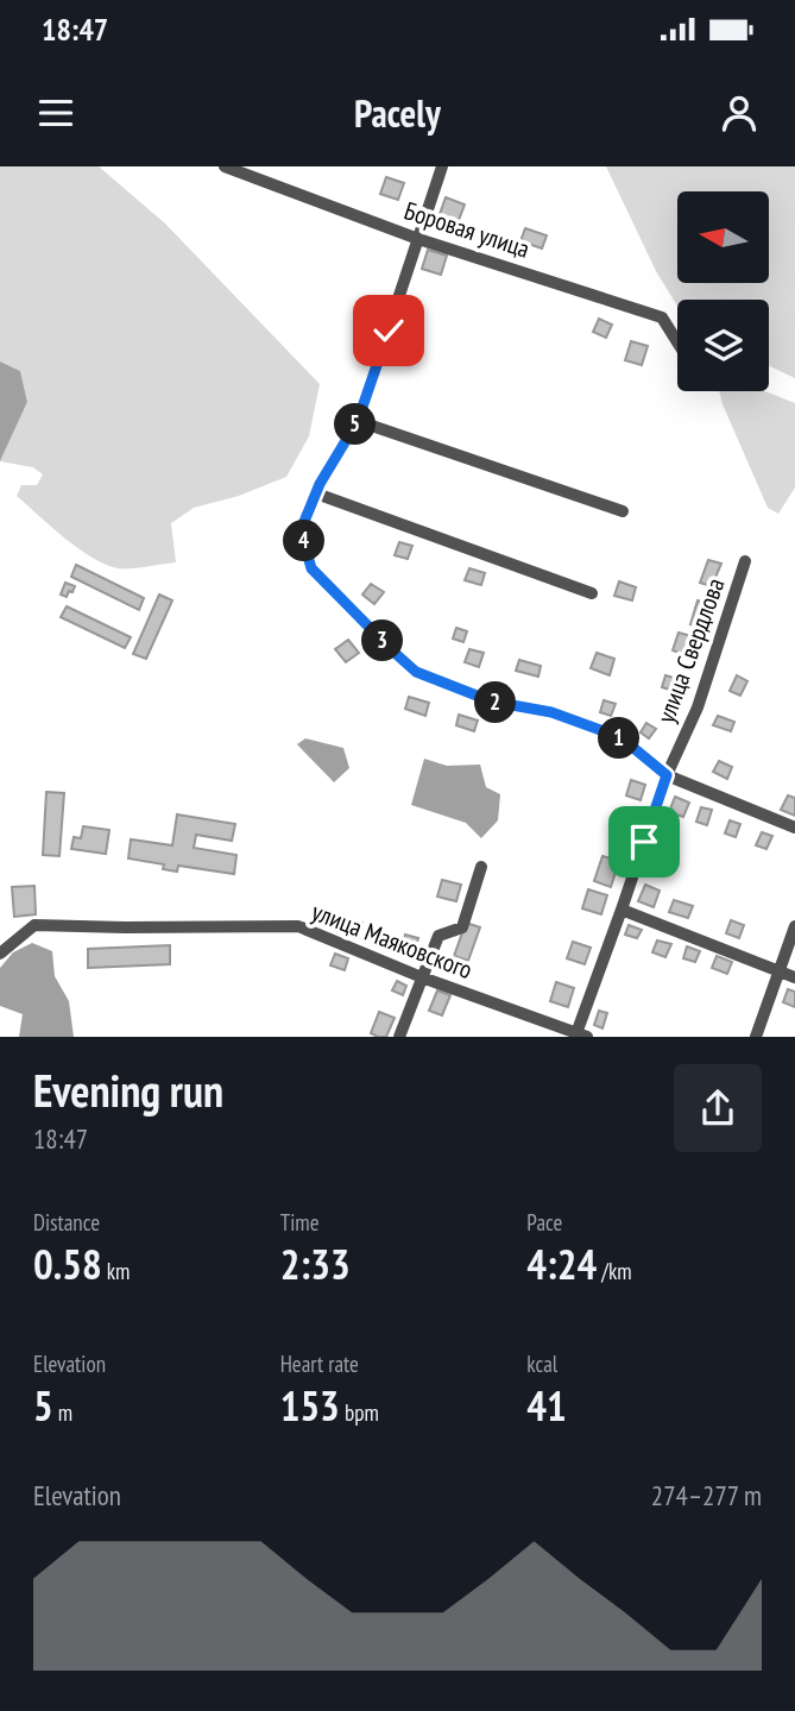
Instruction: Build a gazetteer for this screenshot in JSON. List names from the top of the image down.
{
  "streets": {
    "street": ["Боровая улица", "улица Свердлова", "улица Маяковского"]
  },
  "crossings": [
    ["улица Свердлова", "улица Маяковского"]
  ],
  "north": "left",
  "page": {
    "status": "18:47",
    "header": "Pacely",
    "pins": [
      "5",
      "4",
      "3",
      "2",
      "1"
    ],
    "heading": ["Evening run", "18:47"],
    "stats": [
      ["Distance", "0.58 km"],
      ["Time", "2:33"],
      ["Pace", "4:24 /km"],
      ["Elevation", "5 m"],
      ["Heart rate", "153 bpm"],
      ["kcal", "41"]
    ],
    "chart": ["Elevation", "274–277 m"]
  }
}
